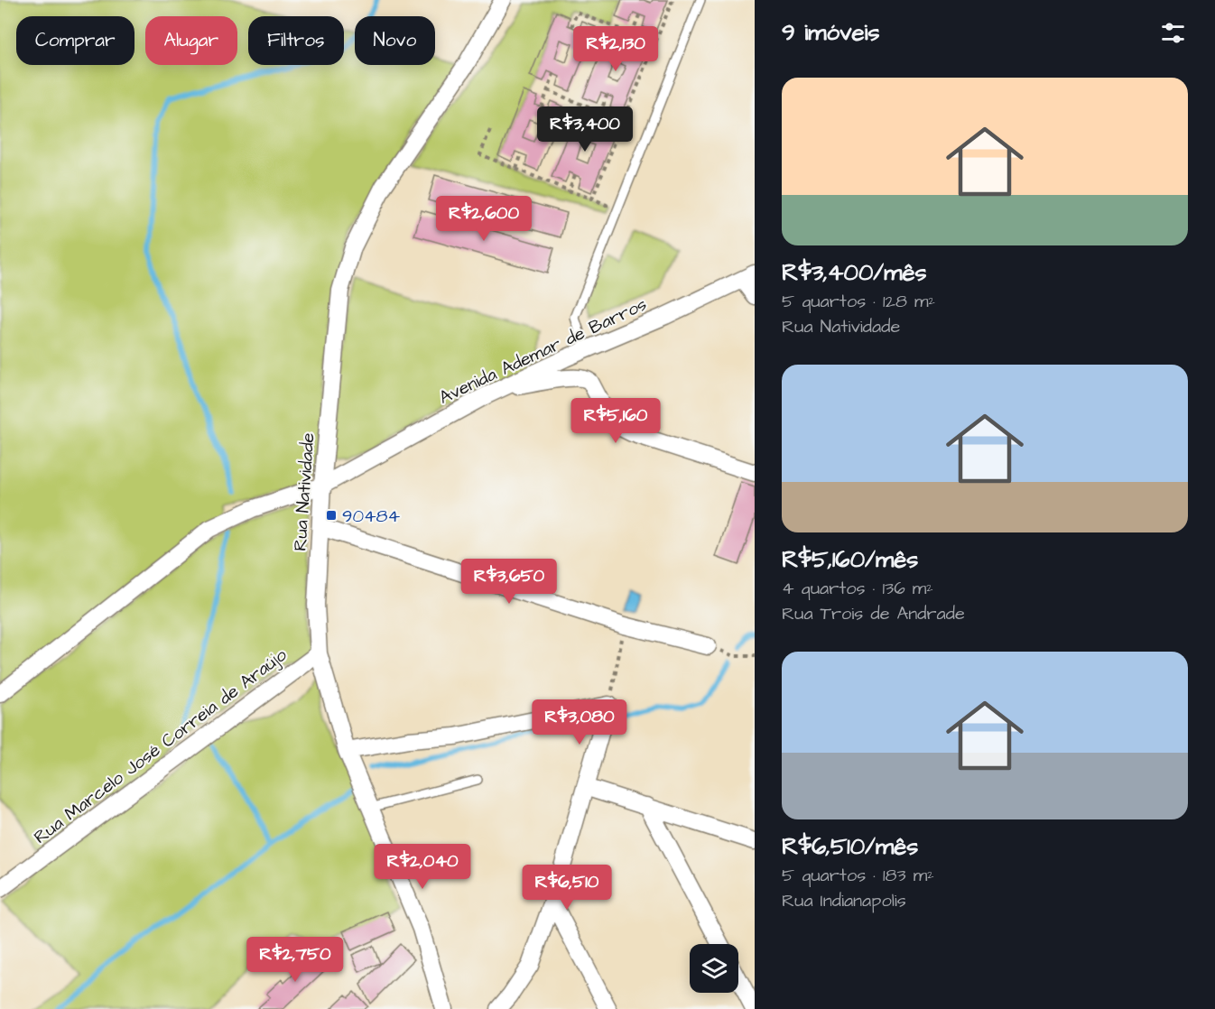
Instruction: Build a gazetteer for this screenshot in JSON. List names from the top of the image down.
{
  "streets": {
    "street": ["Avenida Ademar de Barros", "Rua Natividade", "Rua Marcelo José Correia de Araújo"]
  },
  "crossings": [
    ["Avenida Ademar de Barros", "Rua Natividade"],
    ["Rua Natividade", "Rua Marcelo José Correia de Araújo"]
  ],
  "places": {
    "transit": ["90484"]
  },
  "page": {
    "heading": "9 imóveis",
    "chip": [
      "Comprar",
      "Alugar",
      "Filtros",
      "Novo"
    ],
    "price": [
      "R$2,130",
      "R$3,400",
      "R$2,600",
      "R$5,160",
      "R$3,650",
      "R$3,080",
      "R$2,040",
      "R$6,510",
      "R$2,750"
    ],
    "list": [
      {
        "name": "R$3,400/mês",
        "note": "5 quartos · 128 m² · Rua Natividade"
      },
      {
        "name": "R$5,160/mês",
        "note": "4 quartos · 136 m² · Rua Trois de Andrade"
      },
      {
        "name": "R$6,510/mês",
        "note": "5 quartos · 183 m² · Rua Indianapolis"
      }
    ]
  }
}
